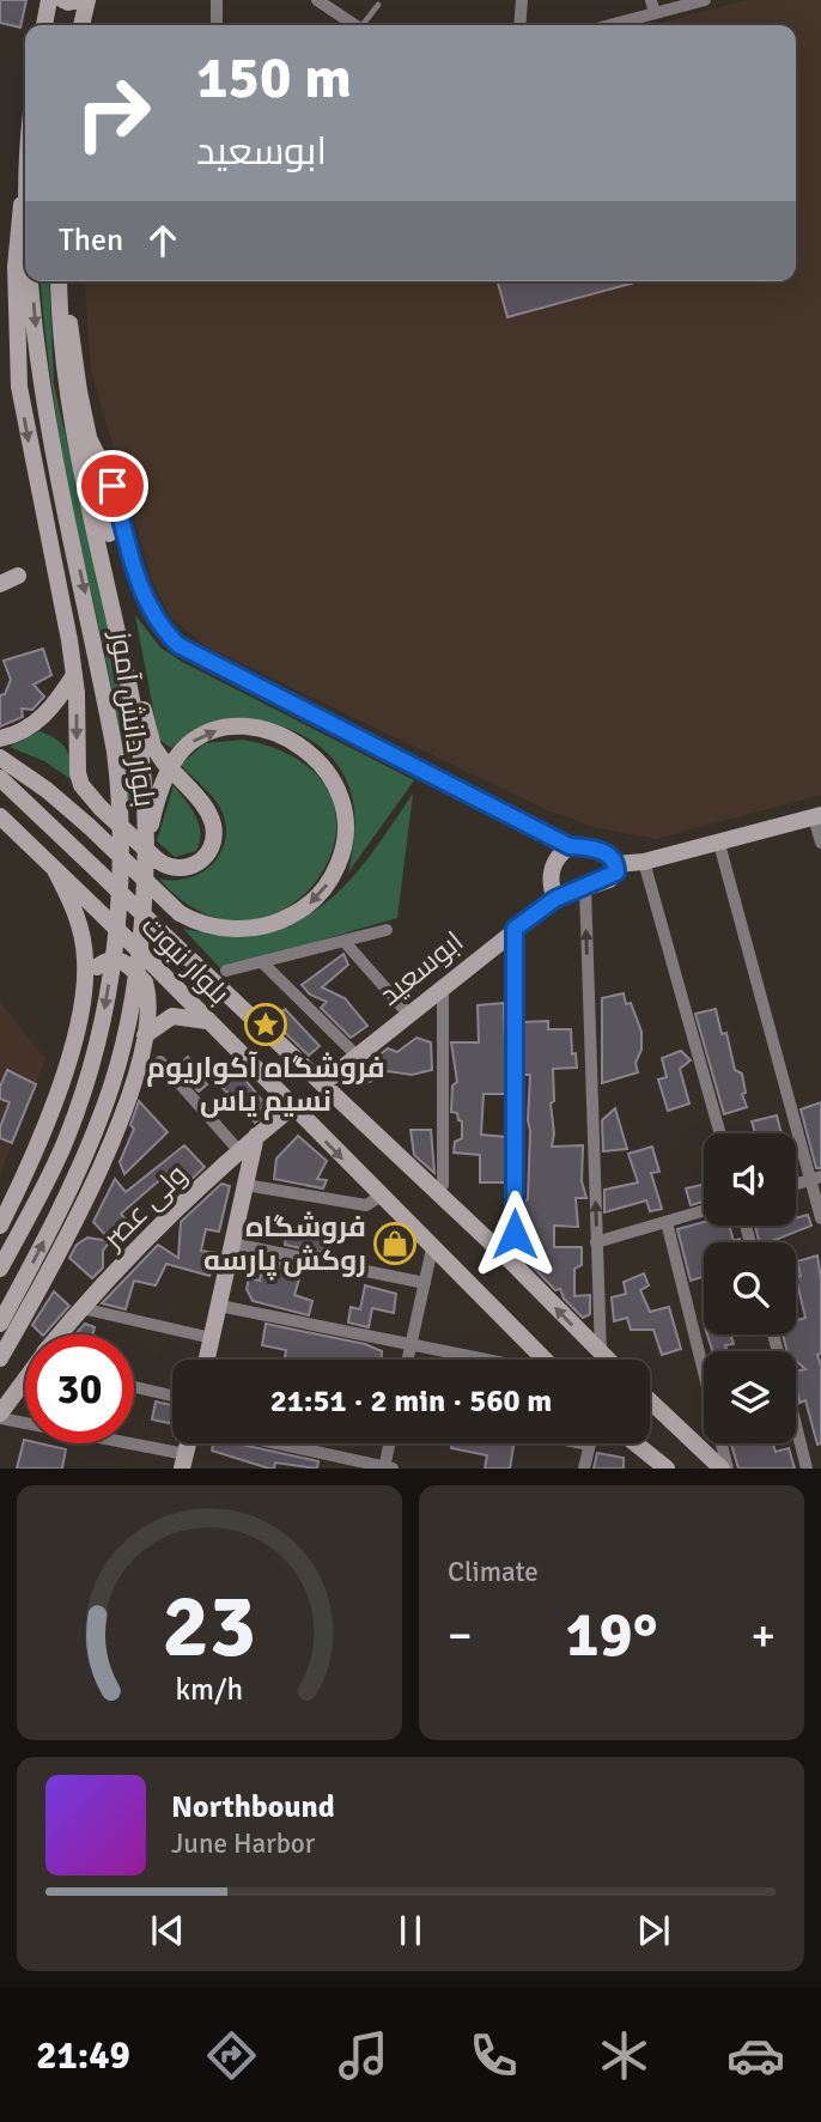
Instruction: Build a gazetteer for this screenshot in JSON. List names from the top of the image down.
{
  "streets": {
    "main road": [
      "بلوار دانش آموز",
      "بلوار نبوت",
      "ابوسعید",
      "ولی عصر"
    ]
  },
  "crossings": [
    ["بلوار نبوت", "ابوسعید"],
    ["بلوار نبوت", "ولی عصر"]
  ],
  "places": {
    "place": ["فروشگاه آکواریوم نسیم یاس"],
    "shop": ["فروشگاه روکش پارسه"]
  },
  "page": {
    "turn": ["150 m", "ابوسعید"],
    "then": "Then",
    "limit": "30",
    "trip": "21:51 · 2 min · 560 m",
    "tile": "Climate",
    "heat": ["−", "19°", "+"],
    "song": ["Northbound", "June Harbor"],
    "tabs": "21:49",
    "gauge": ["23", "km/h"]
  }
}
